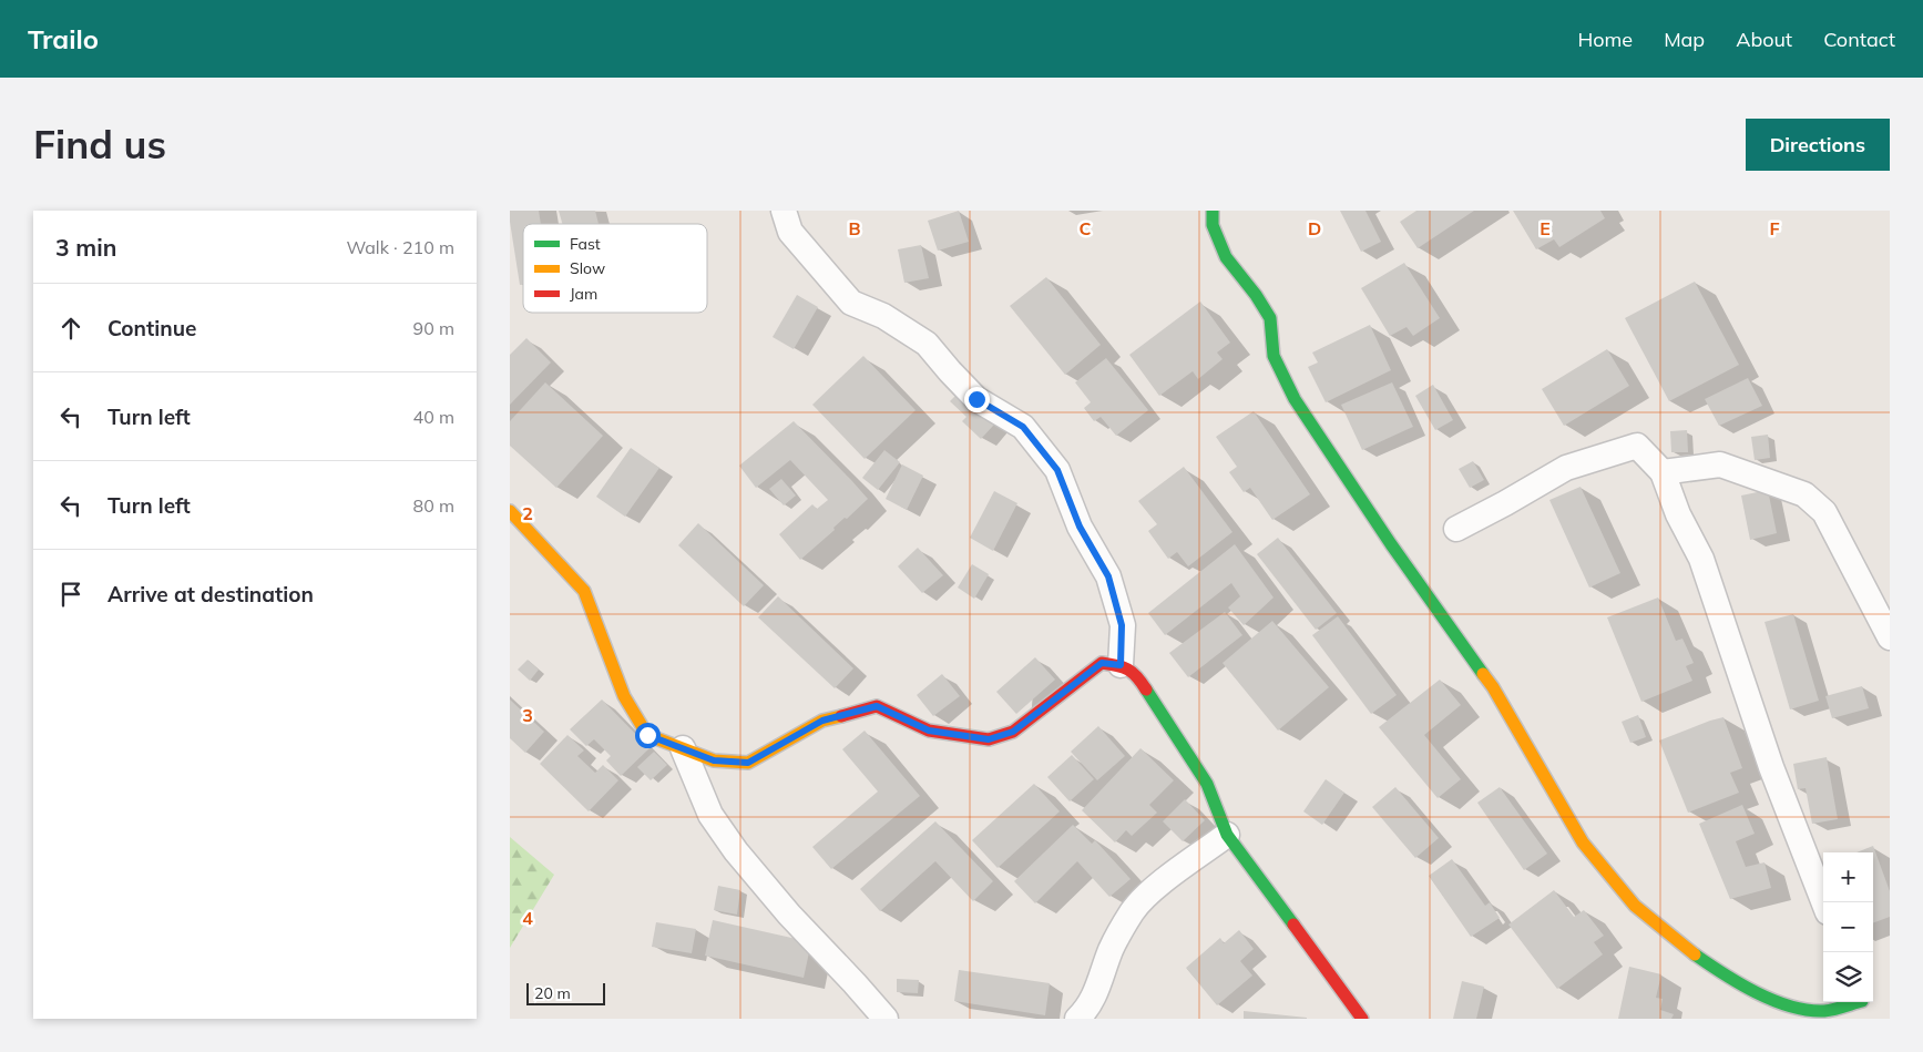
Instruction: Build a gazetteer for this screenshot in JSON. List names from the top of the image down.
{
  "legend": ["Fast", "Slow", "Jam"],
  "scale_bar": "20 m",
  "page": {
    "header": "Trailo",
    "nav": [
      "Home",
      "Map",
      "About",
      "Contact"
    ],
    "buttons": "Directions",
    "title": "Find us",
    "heading": ["3 min", "Walk · 210 m"],
    "list": [
      ["Continue", "90 m"],
      ["Turn left", "40 m"],
      ["Turn left", "80 m"],
      "Arrive at destination"
    ],
    "map_buttons": ["+", "−"],
    "scale": "20 m"
  },
  "grid": {
    "columns": [
      "B",
      "C",
      "D",
      "E",
      "F"
    ],
    "rows": ["2", "3", "4"]
  }
}
